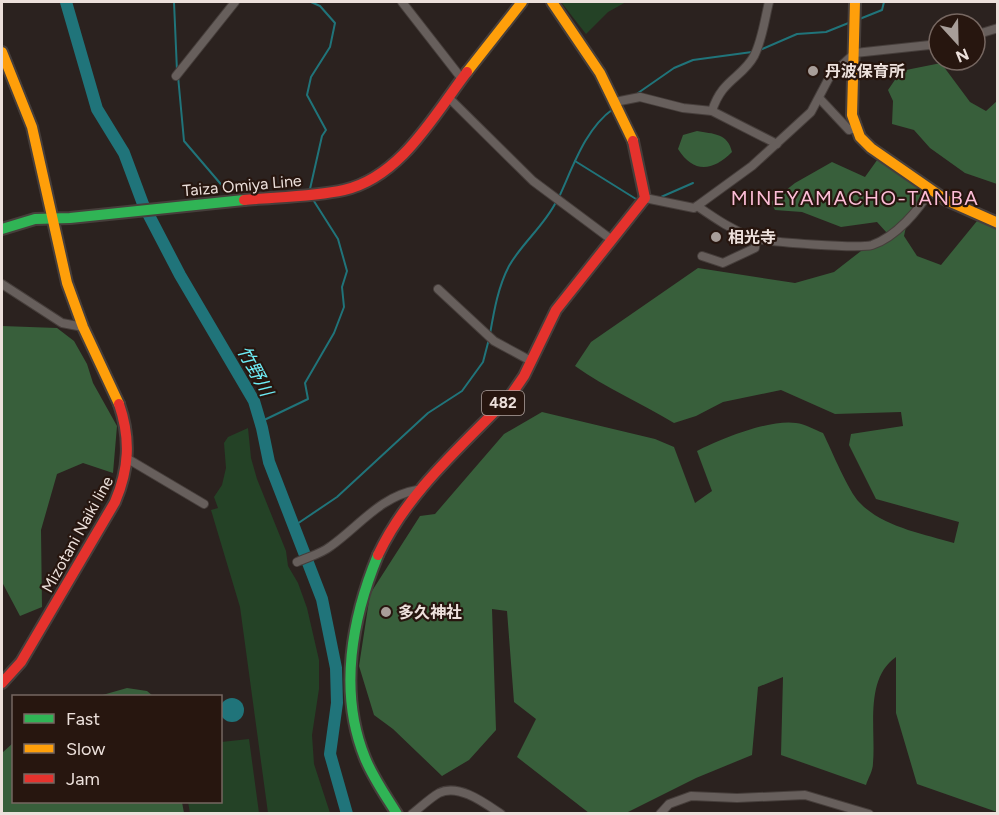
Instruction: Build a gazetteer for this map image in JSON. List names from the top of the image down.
{
  "streets": {
    "main road": ["Taiza Omiya Line", "482", "Mizotani Naiki line"]
  },
  "crossings": [
    ["Taiza Omiya Line", "Mizotani Naiki line"]
  ],
  "districts": ["MINEYAMACHO-TANBA"],
  "water": ["竹野川"],
  "places": ["丹波保育所", "相光寺", "多久神社"],
  "legend": ["Fast", "Slow", "Jam"],
  "north": "bottom"
}
